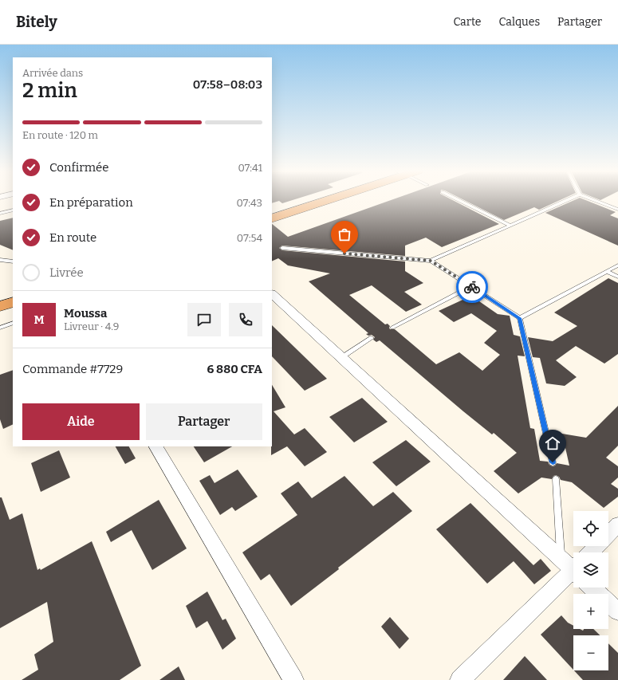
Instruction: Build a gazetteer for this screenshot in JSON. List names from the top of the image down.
{
  "page": {
    "header": "Bitely",
    "nav": ["Carte", "Calques", "Partager"],
    "heading": ["2 min", "Arrivée dans", "07:58–08:03"],
    "panel": [
      "Moussa",
      "Livreur · 4.9",
      "Commande #7729",
      "6 880 CFA"
    ],
    "bar": "En route · 120 m",
    "list": [
      ["Confirmée", "07:41"],
      ["En préparation", "07:43"],
      ["En route", "07:54"],
      "Livrée"
    ],
    "round": "M",
    "buttons": ["Aide", "Partager"],
    "map_buttons": ["+", "−"]
  }
}
